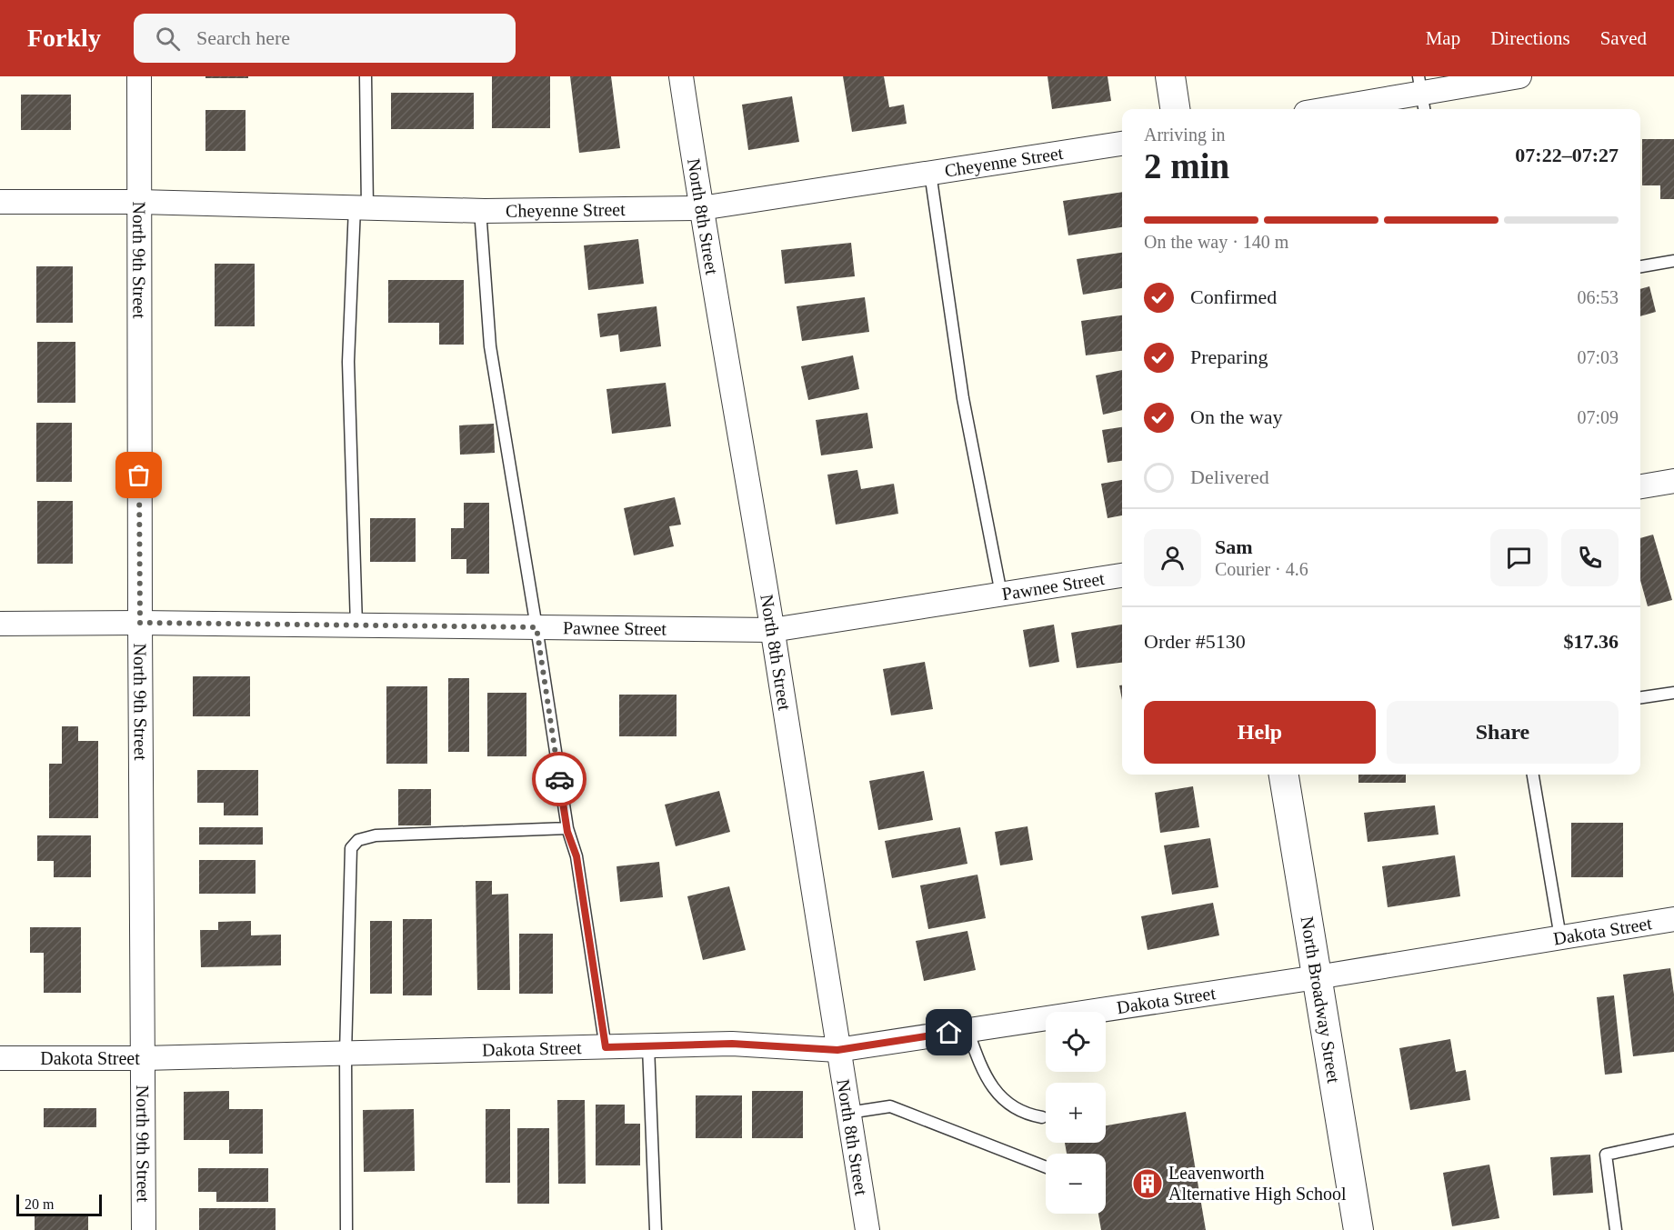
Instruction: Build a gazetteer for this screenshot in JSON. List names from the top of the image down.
{
  "streets": {
    "street": [
      "Cheyenne Street",
      "North 8th Street",
      "North 9th Street",
      "Pawnee Street",
      "Dakota Street",
      "North Broadway Street"
    ]
  },
  "crossings": [
    ["Cheyenne Street", "North 8th Street"],
    ["Cheyenne Street", "North 9th Street"],
    ["North 8th Street", "Pawnee Street"],
    ["North 8th Street", "Dakota Street"],
    ["North 9th Street", "Pawnee Street"],
    ["North 9th Street", "Dakota Street"],
    ["Dakota Street", "North Broadway Street"]
  ],
  "places": {
    "building": ["Leavenworth Alternative High School"]
  },
  "scale_bar": "20 m",
  "page": {
    "header": "Forkly",
    "search": "Search here",
    "nav": ["Map", "Directions", "Saved"],
    "heading": ["2 min", "Arriving in", "07:22–07:27"],
    "panel": [
      "Sam",
      "Courier · 4.6",
      "Order #5130",
      "$17.36"
    ],
    "bar": "On the way · 140 m",
    "list": [
      ["Confirmed", "06:53"],
      ["Preparing", "07:03"],
      ["On the way", "07:09"],
      "Delivered"
    ],
    "buttons": ["Help", "Share"],
    "map_buttons": ["+", "−"],
    "scale": "20 m"
  }
}
